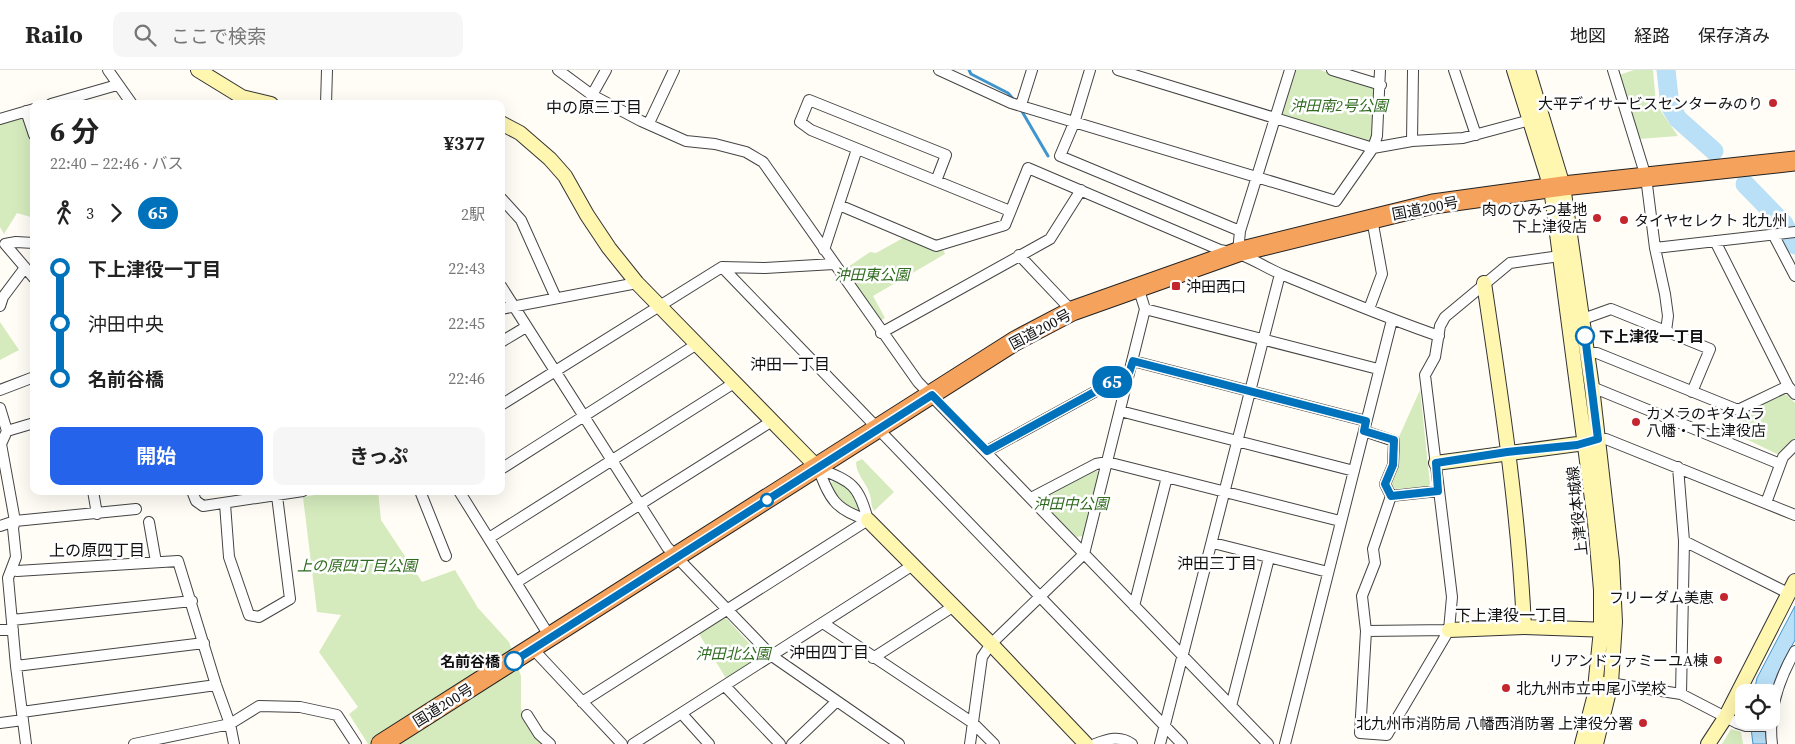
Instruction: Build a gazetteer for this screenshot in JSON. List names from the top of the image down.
{
  "streets": {
    "highway": ["国道200号"],
    "street": ["上津役本城線"]
  },
  "crossings": [
    ["国道200号", "上津役本城線"]
  ],
  "districts": [
    "中の原三丁目",
    "沖田一丁目",
    "上の原四丁目",
    "沖田三丁目",
    "下上津役一丁目",
    "沖田四丁目"
  ],
  "parks": [
    "沖田南2号公園",
    "沖田東公園",
    "沖田中公園",
    "上の原四丁目公園",
    "沖田北公園"
  ],
  "places": {
    "other": [
      "大平デイサービスセンターみのり",
      "肉のひみつ基地 下上津役店",
      "タイヤセレクト 北九州",
      "下上津役一丁目",
      "カメラのキタムラ 八幡・下上津役店",
      "フリーダム美恵",
      "リアンドファミーユA棟",
      "名前谷橋",
      "北九州市立中尾小学校",
      "北九州市消防局 八幡西消防署 上津役分署"
    ],
    "transit": ["沖田西口"]
  },
  "lines": ["bus line 65"],
  "page": {
    "header": "Railo",
    "search": "ここで検索",
    "nav": ["地図", "経路", "保存済み"],
    "on_map": "65",
    "heading": ["6 分", "22:40 – 22:46 · バス", "¥377"],
    "legs": ["3", "65", "2駅"],
    "list": [
      {
        "name": "下上津役一丁目",
        "value": "22:43"
      },
      {
        "name": "沖田中央",
        "value": "22:45"
      },
      {
        "name": "名前谷橋",
        "value": "22:46"
      }
    ],
    "buttons": ["開始", "きっぷ"]
  }
}
